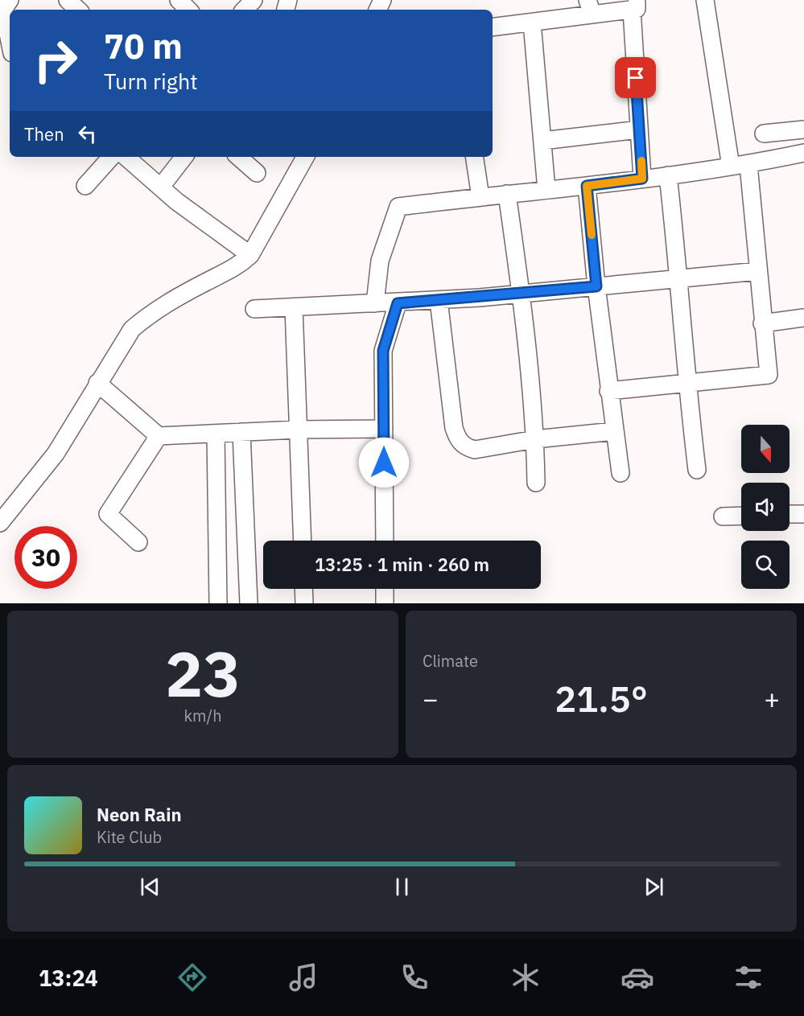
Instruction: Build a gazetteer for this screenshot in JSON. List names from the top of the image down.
{
  "north": "bottom",
  "page": {
    "turn": ["70 m", "Turn right"],
    "then": "Then",
    "limit": "30",
    "trip": "13:25 · 1 min · 260 m",
    "tile": [
      ["23", "km/h"],
      "Climate"
    ],
    "heat": ["−", "21.5°", "+"],
    "song": ["Neon Rain", "Kite Club"],
    "tabs": "13:24"
  }
}
